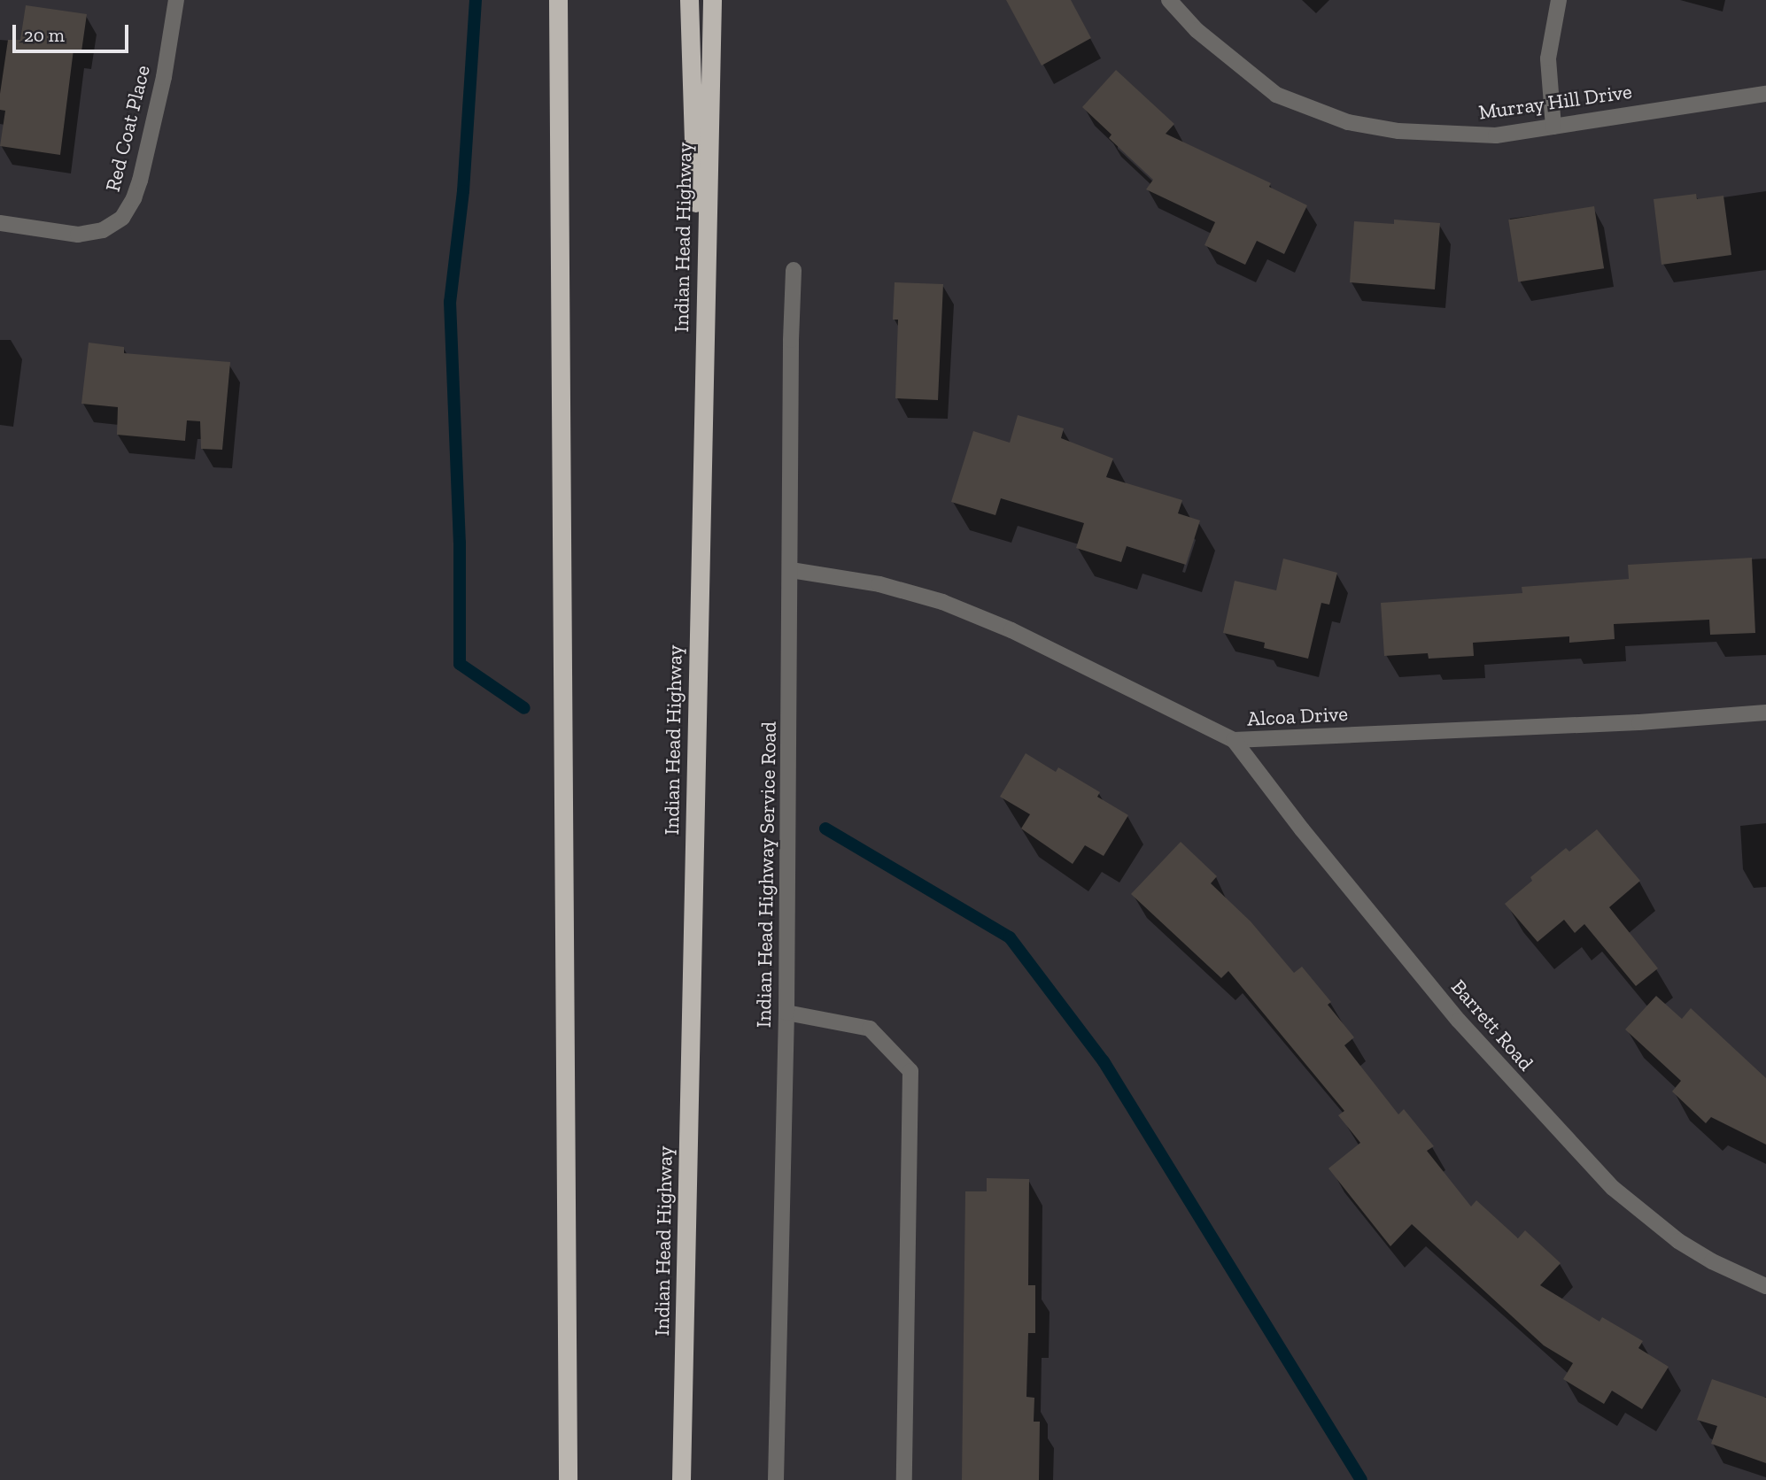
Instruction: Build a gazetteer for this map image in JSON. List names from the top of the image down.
{
  "streets": {
    "highway": ["Indian Head Highway"],
    "street": [
      "Murray Hill Drive",
      "Red Coat Place",
      "Alcoa Drive",
      "Indian Head Highway Service Road",
      "Barrett Road"
    ]
  },
  "crossings": [
    ["Alcoa Drive", "Indian Head Highway Service Road"],
    ["Alcoa Drive", "Barrett Road"]
  ],
  "scale_bar": "20 m"
}
